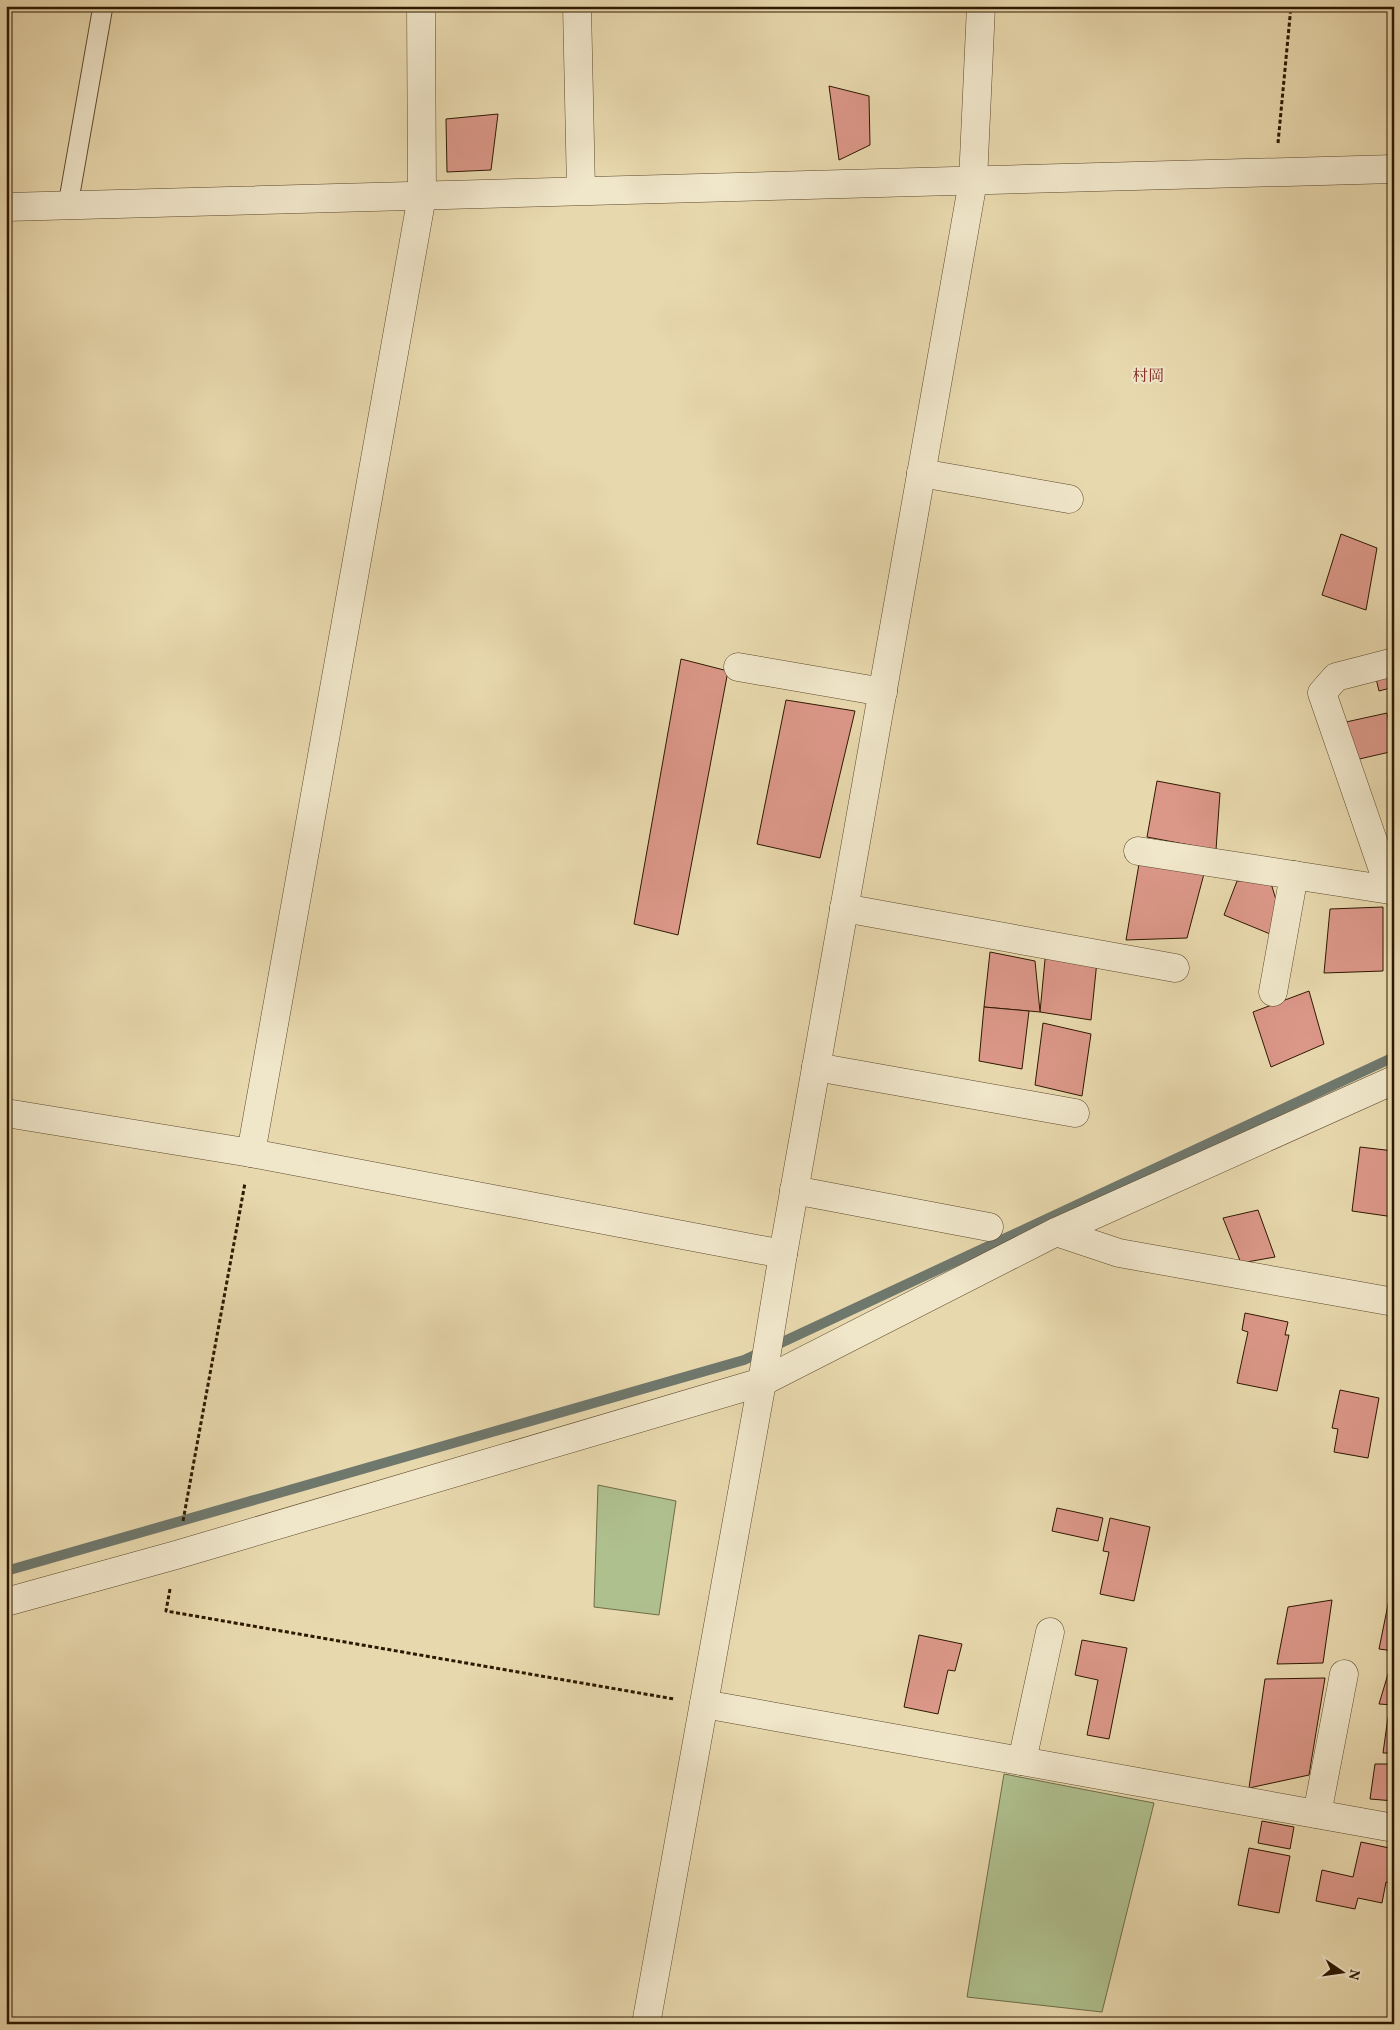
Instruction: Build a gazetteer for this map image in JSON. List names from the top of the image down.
{
  "districts": ["村岡"],
  "north": "right"
}
